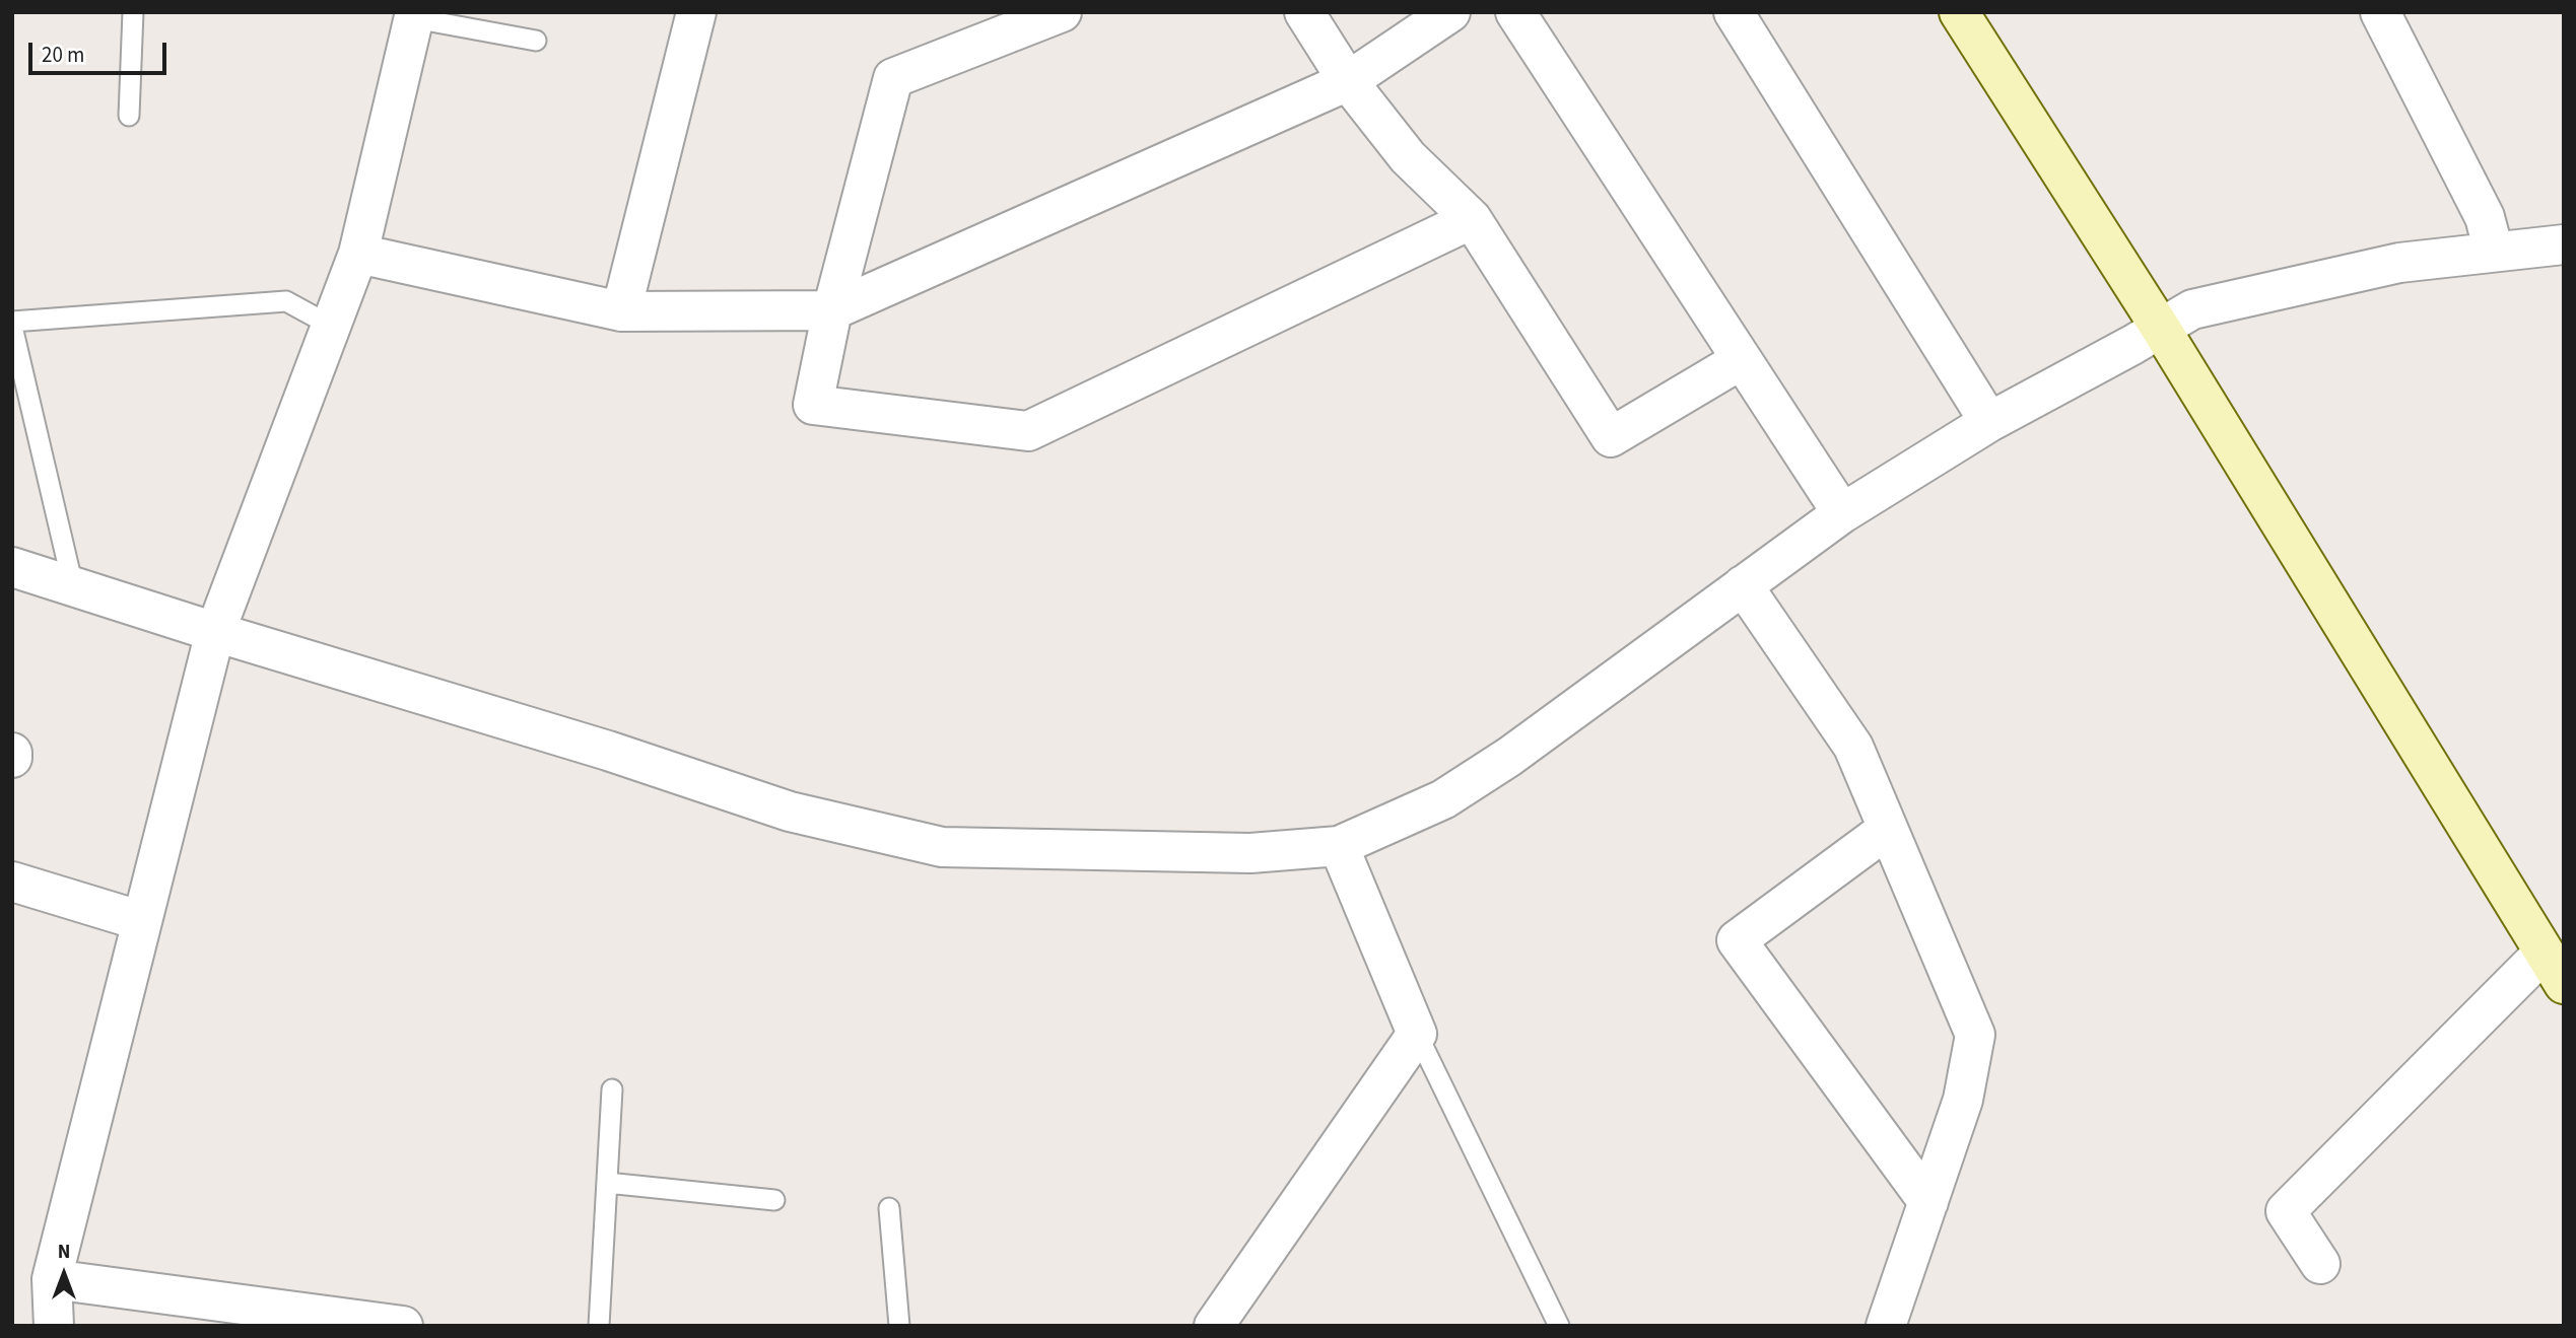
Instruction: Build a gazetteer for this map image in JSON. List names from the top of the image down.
{
  "scale_bar": "20 m",
  "north": "top"
}
